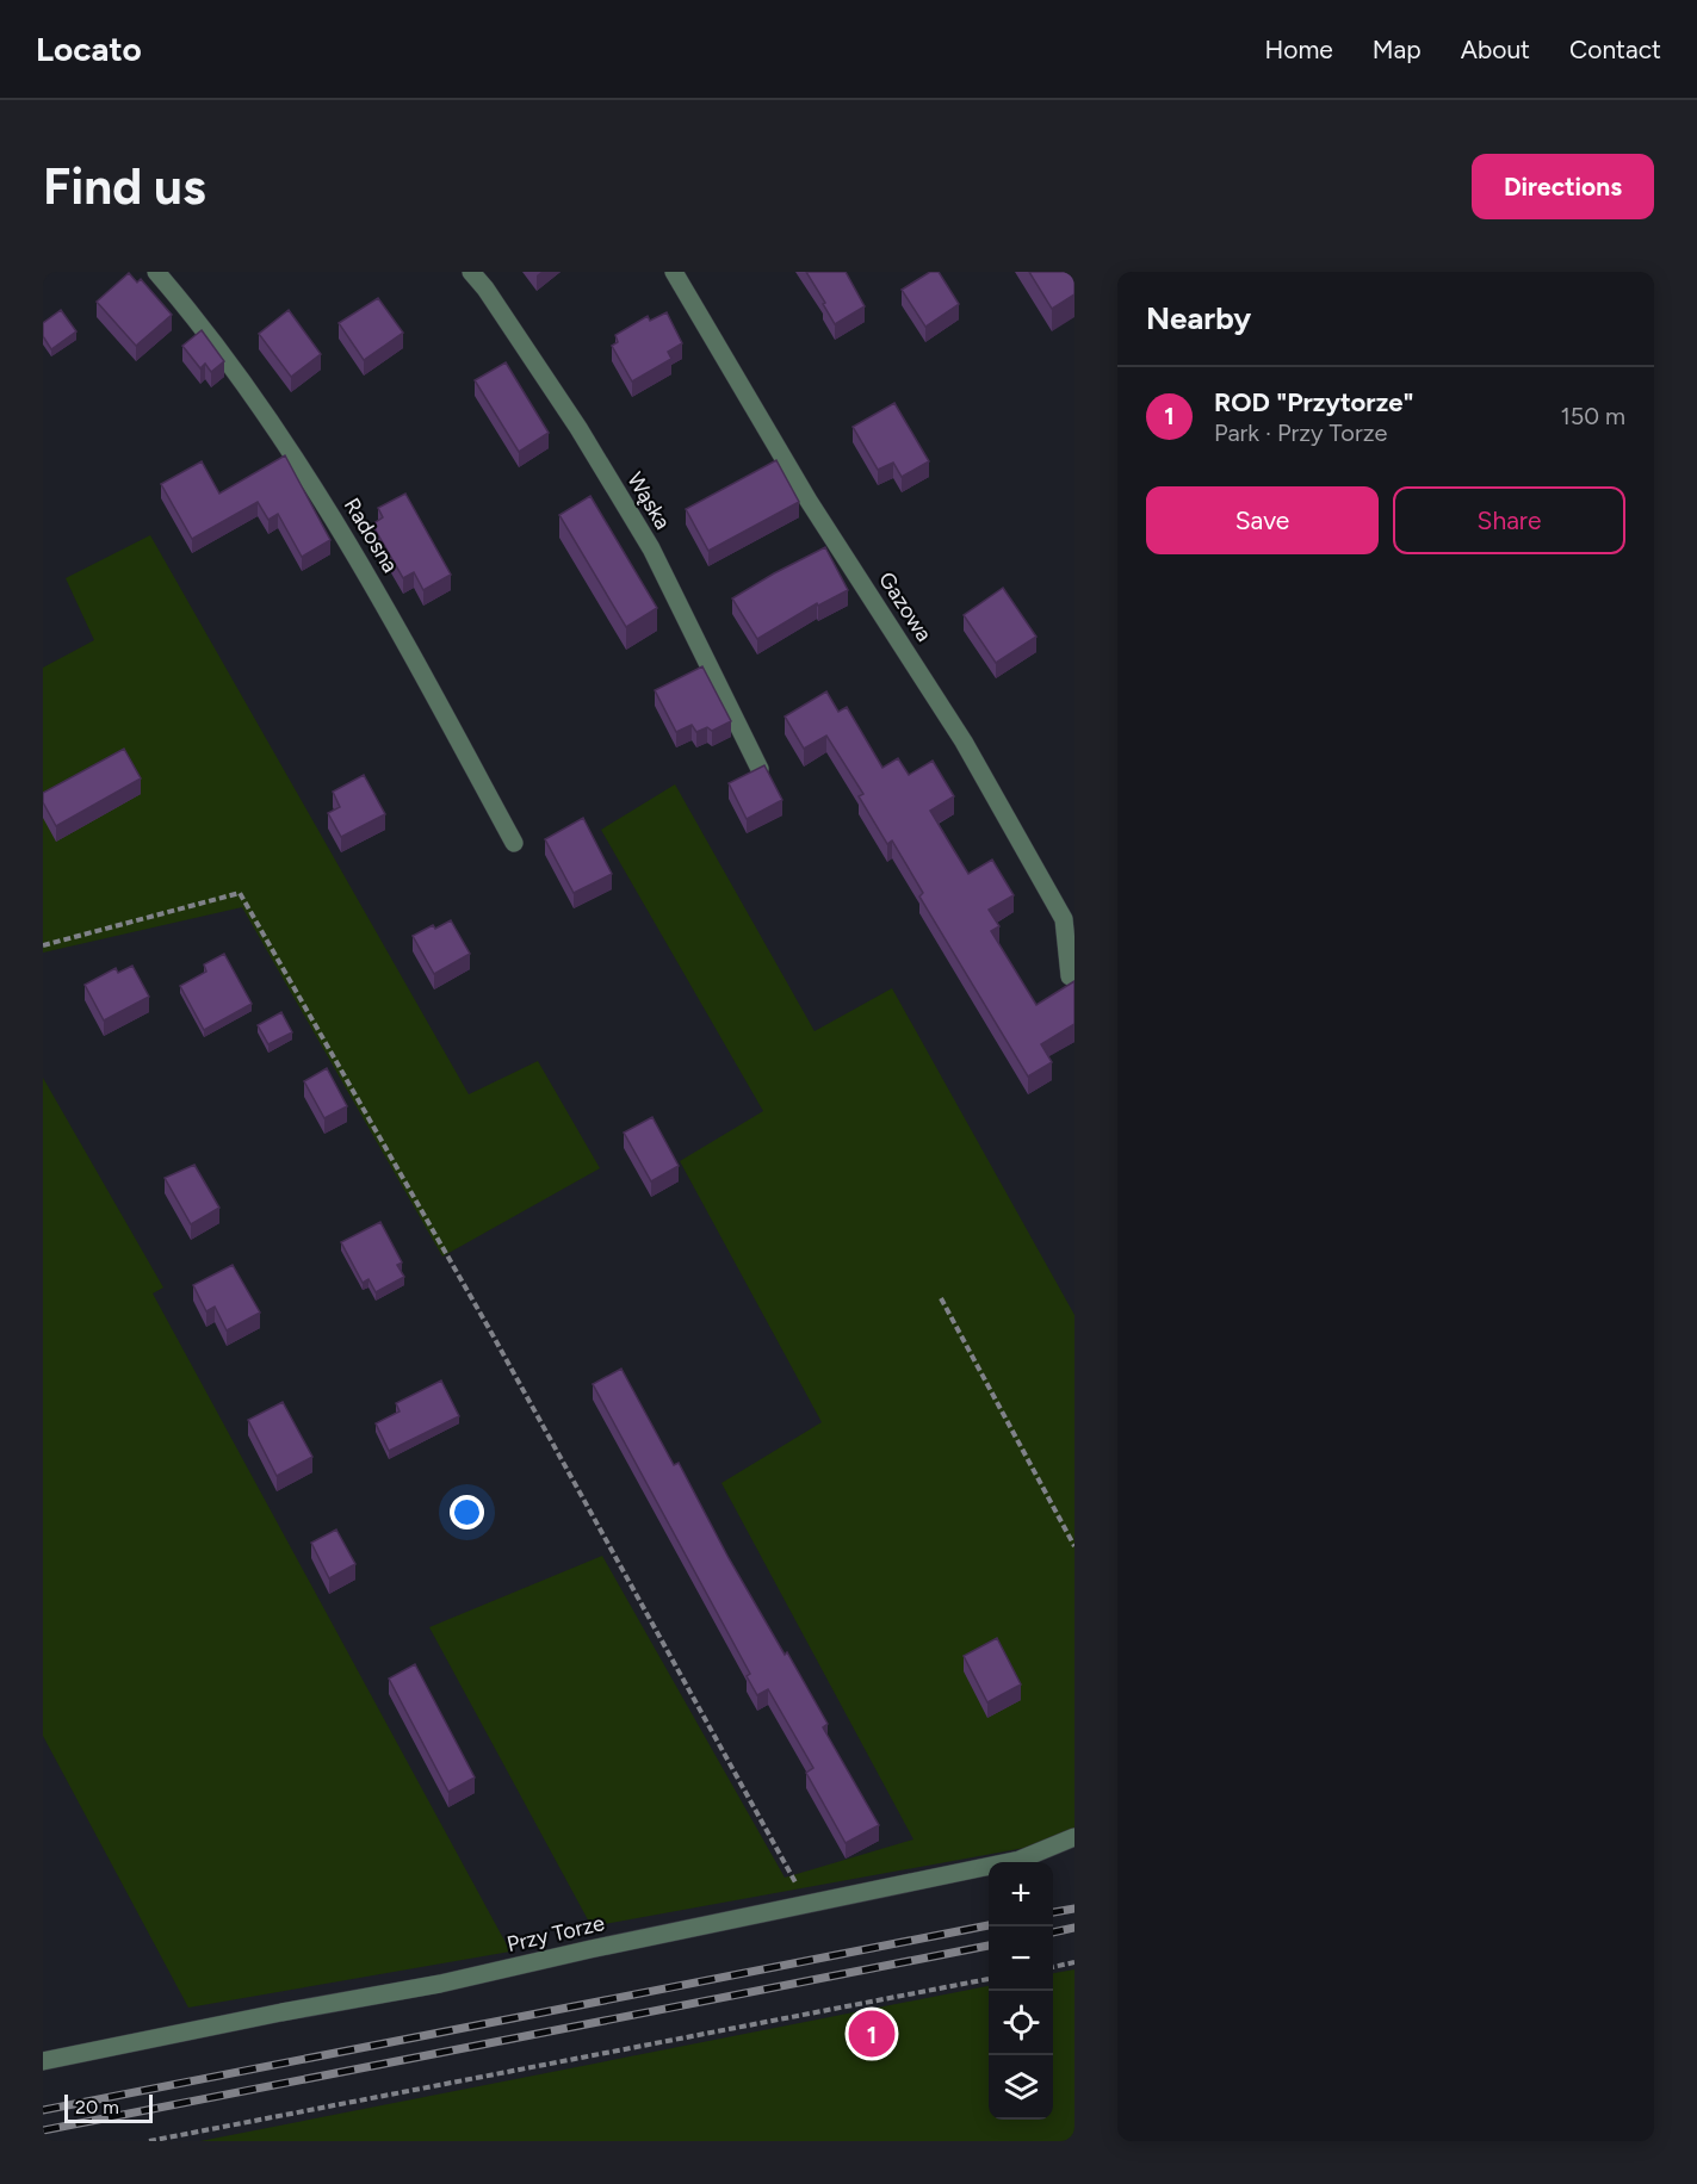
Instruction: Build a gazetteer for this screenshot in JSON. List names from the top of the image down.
{
  "streets": {
    "street": [
      "Wąska",
      "Radosna",
      "Gazowa",
      "Przy Torze"
    ]
  },
  "scale_bar": "20 m",
  "page": {
    "header": "Locato",
    "nav": [
      "Home",
      "Map",
      "About",
      "Contact"
    ],
    "buttons": [
      "Directions",
      ["Save", "Share"]
    ],
    "title": "Find us",
    "heading": "Nearby",
    "list": [
      {
        "mark": "1",
        "name": "ROD \"Przytorze\"",
        "note": "Park · Przy Torze",
        "value": "150 m"
      }
    ],
    "map_buttons": ["+", "−"],
    "pins": "1",
    "scale": "20 m"
  }
}
